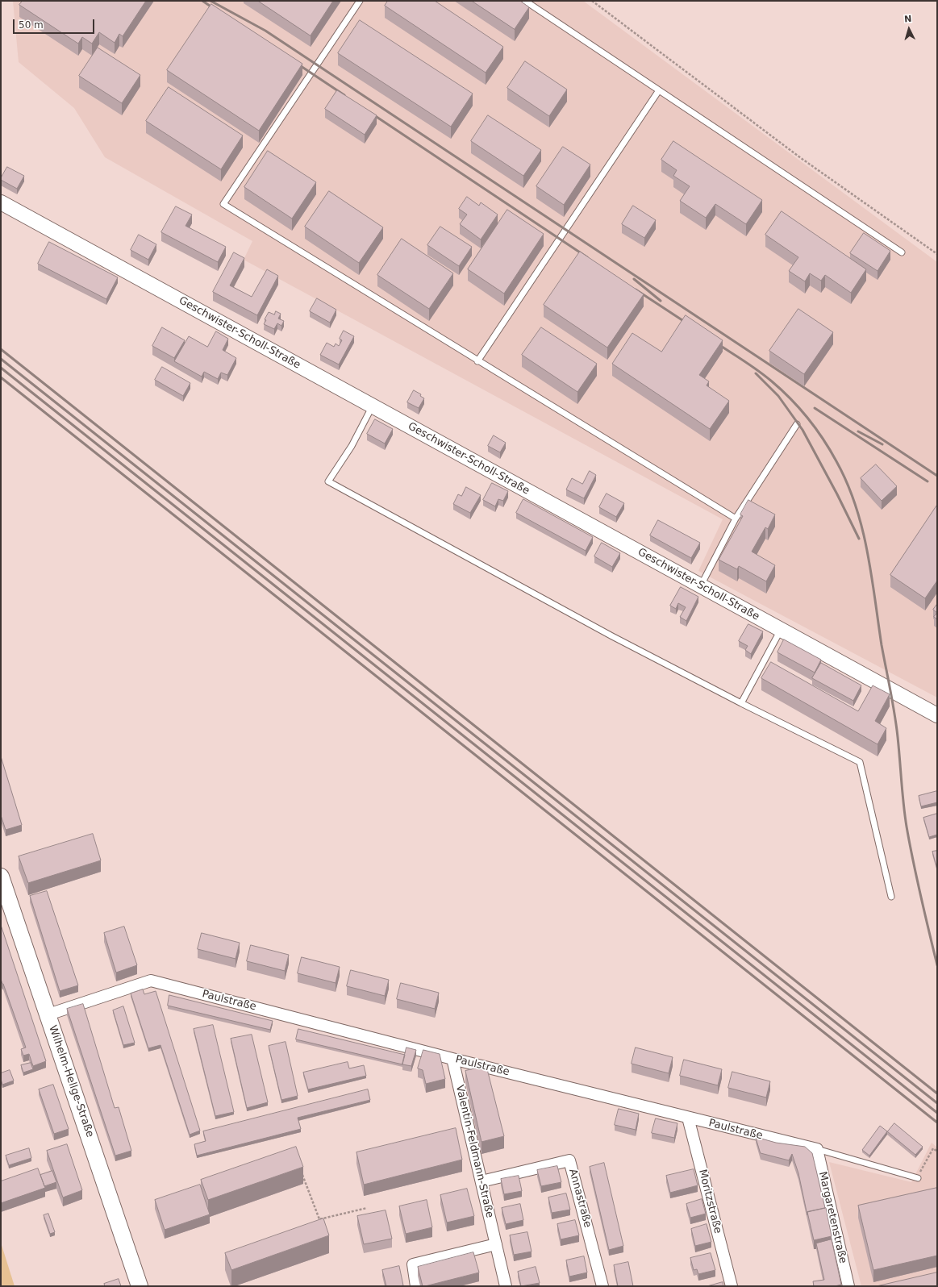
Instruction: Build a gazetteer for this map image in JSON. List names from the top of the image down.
{
  "streets": {
    "main road": ["Wilhelm-Hellge-Straße"],
    "street": [
      "Geschwister-Scholl-Straße",
      "Paulstraße",
      "Valentin-Feldmann-Straße",
      "Annastraße",
      "Moritzstraße",
      "Margaretenstraße"
    ]
  },
  "crossings": [
    ["Paulstraße", "Wilhelm-Hellge-Straße"],
    ["Paulstraße", "Valentin-Feldmann-Straße"],
    ["Paulstraße", "Moritzstraße"],
    ["Paulstraße", "Margaretenstraße"],
    ["Valentin-Feldmann-Straße", "Annastraße"]
  ],
  "scale_bar": "50 m",
  "north": "top"
}
